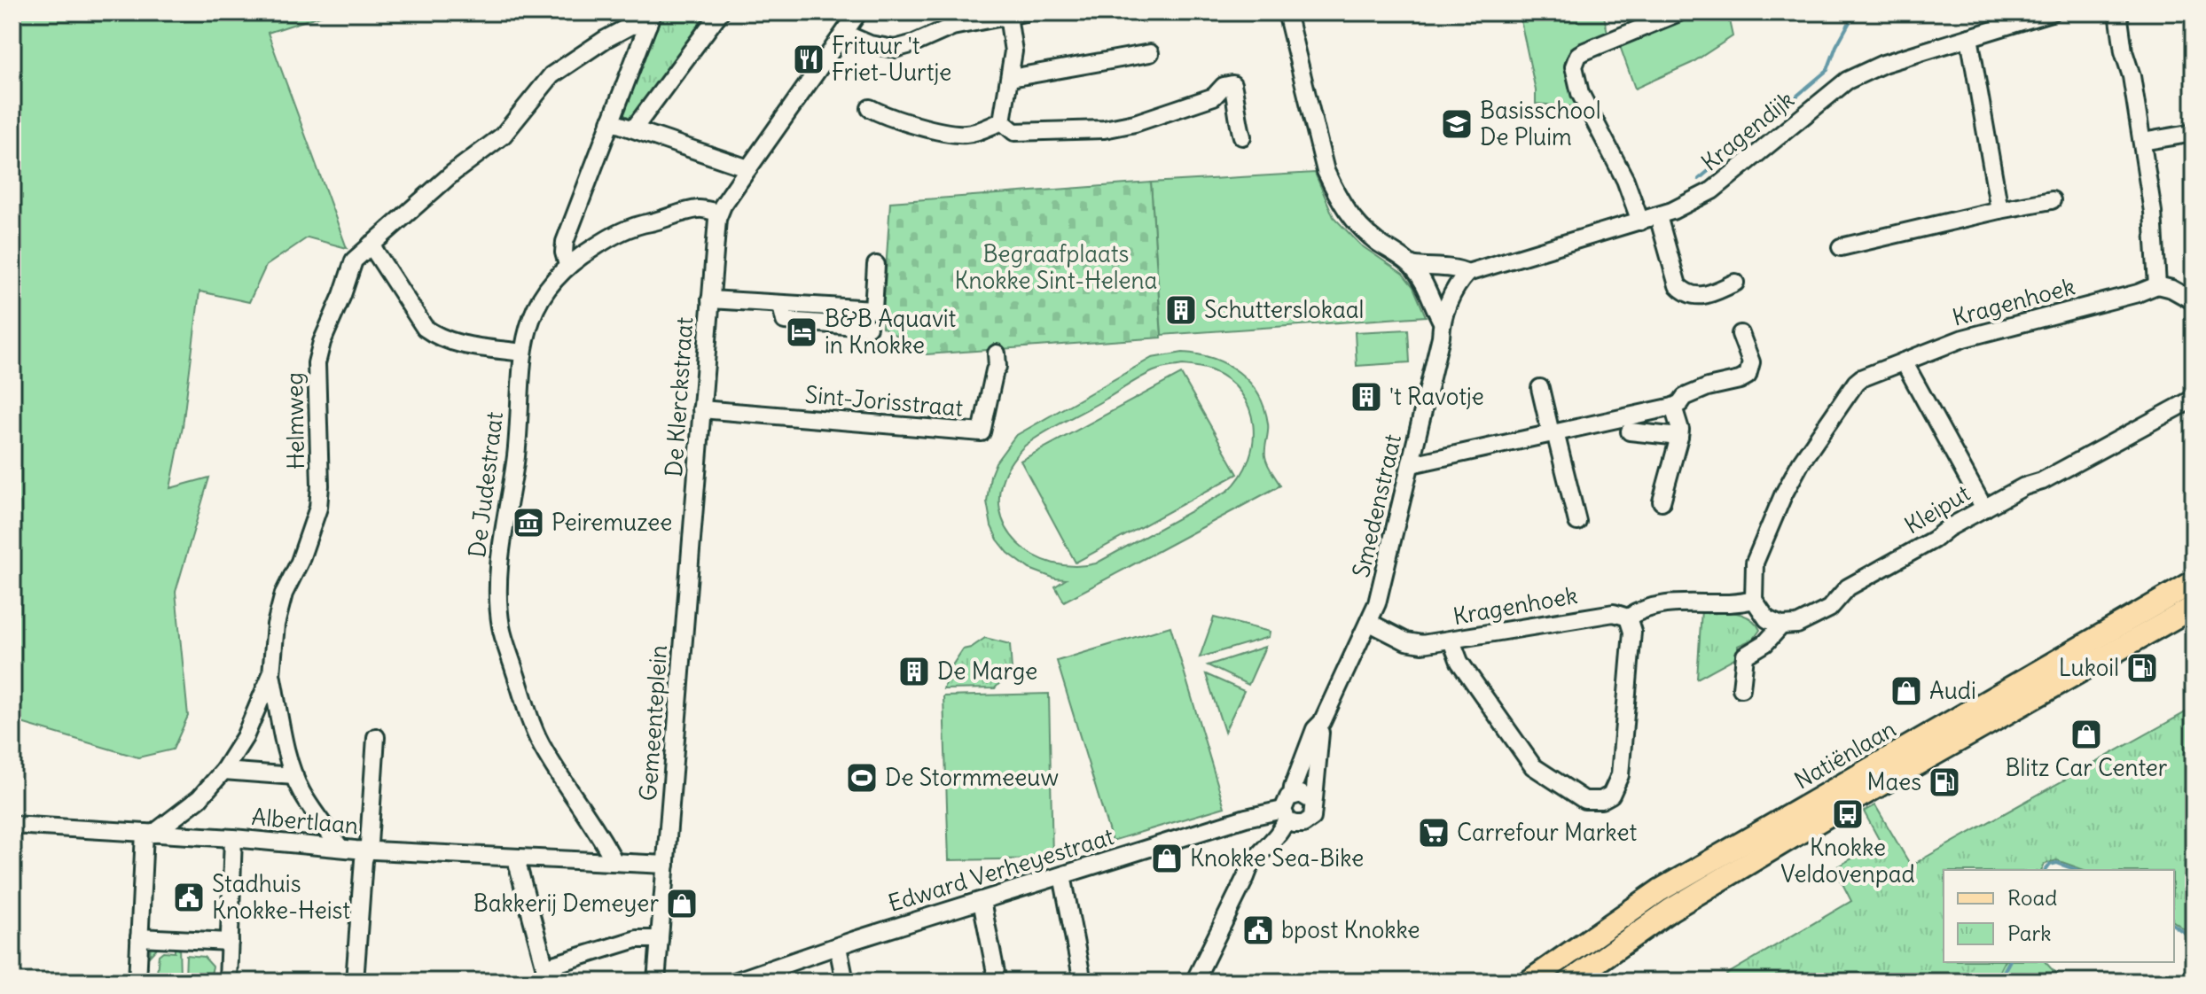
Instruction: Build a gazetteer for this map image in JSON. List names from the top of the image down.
{
  "streets": {
    "main road": ["Natiënlaan"],
    "street": [
      "Kragendijk",
      "Kragenhoek",
      "De Klerckstraat",
      "Sint-Jorisstraat",
      "Helmweg",
      "De Judestraat",
      "Smedenstraat",
      "Kleiput",
      "Gemeenteplein",
      "Albertlaan",
      "Edward Verheyestraat"
    ]
  },
  "crossings": [
    ["Kragendijk", "Smedenstraat"],
    ["Kragenhoek", "Smedenstraat"],
    ["De Klerckstraat", "Sint-Jorisstraat"],
    ["De Klerckstraat", "De Judestraat"],
    ["De Klerckstraat", "Gemeenteplein"],
    ["Helmweg", "Albertlaan"],
    ["De Judestraat", "Albertlaan"],
    ["Smedenstraat", "Edward Verheyestraat"]
  ],
  "parks": ["Begraafplaats Knokke Sint-Helena"],
  "places": {
    "restaurant": ["Frituur 't Friet-Uurtje"],
    "school or university": ["Basisschool De Pluim"],
    "building": ["Schutterslokaal", "'t Ravotje", "De Marge"],
    "hotel": ["B&B Aquavit in Knokke"],
    "museum": ["Peiremuzee"],
    "fuel station": ["Lukoil", "Maes"],
    "shop": [
      "Audi",
      "Blitz Car Center",
      "Knokke Sea-Bike",
      "Bakkerij Demeyer"
    ],
    "sports": ["De Stormmeeuw"],
    "bus stop": ["Knokke Veldovenpad"],
    "supermarket": ["Carrefour Market"],
    "public building": ["Stadhuis Knokke-Heist", "bpost Knokke"]
  },
  "legend": ["Road", "Park"]
}
